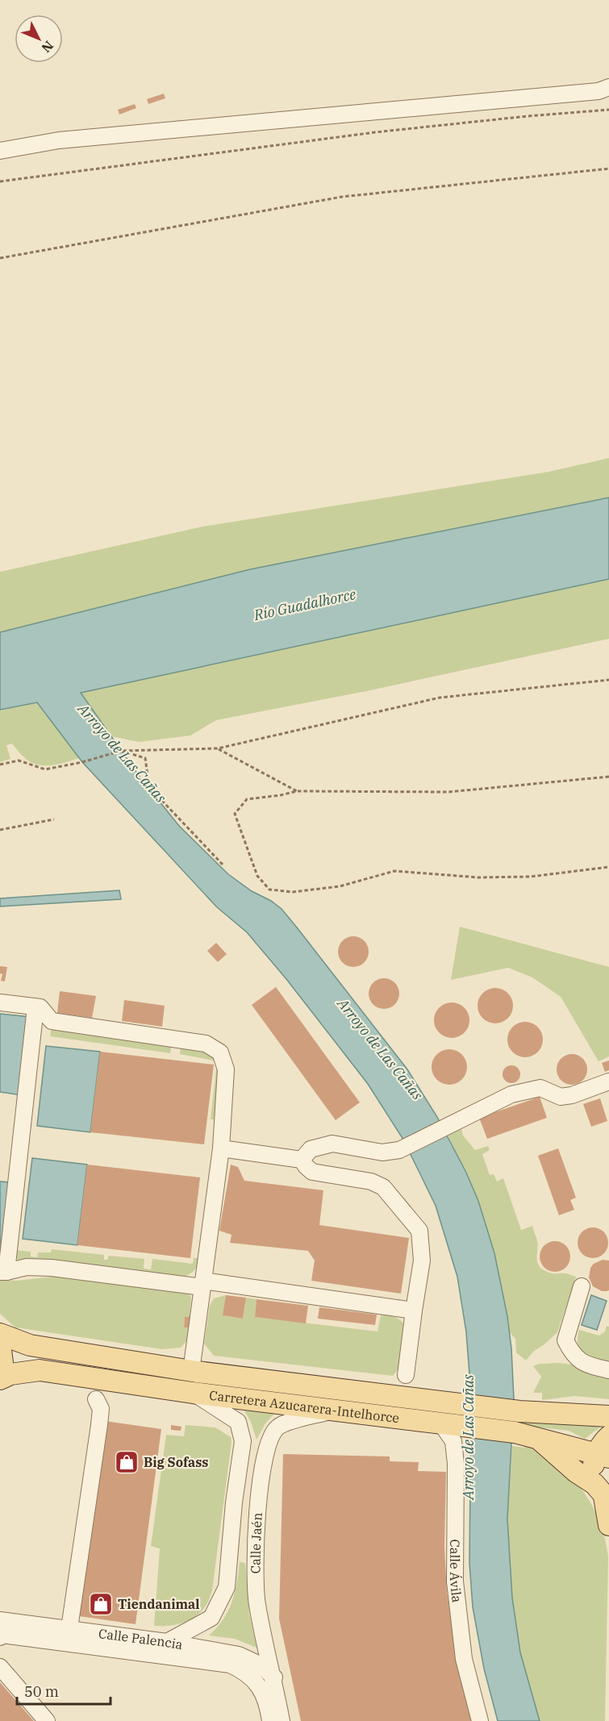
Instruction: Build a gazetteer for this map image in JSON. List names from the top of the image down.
{
  "streets": {
    "main road": ["Carretera Azucarera-Intelhorce"],
    "street": ["Calle Jaén", "Calle Ávila", "Calle Palencia"]
  },
  "crossings": [
    ["Carretera Azucarera-Intelhorce", "Calle Jaén"],
    ["Carretera Azucarera-Intelhorce", "Calle Ávila"],
    ["Calle Jaén", "Calle Palencia"]
  ],
  "water": ["Río Guadalhorce", "Arroyo de Las Cañas"],
  "places": {
    "shop": ["Big Sofass", "Tiendanimal"]
  },
  "scale_bar": "50 m",
  "north": "bottom right"
}
